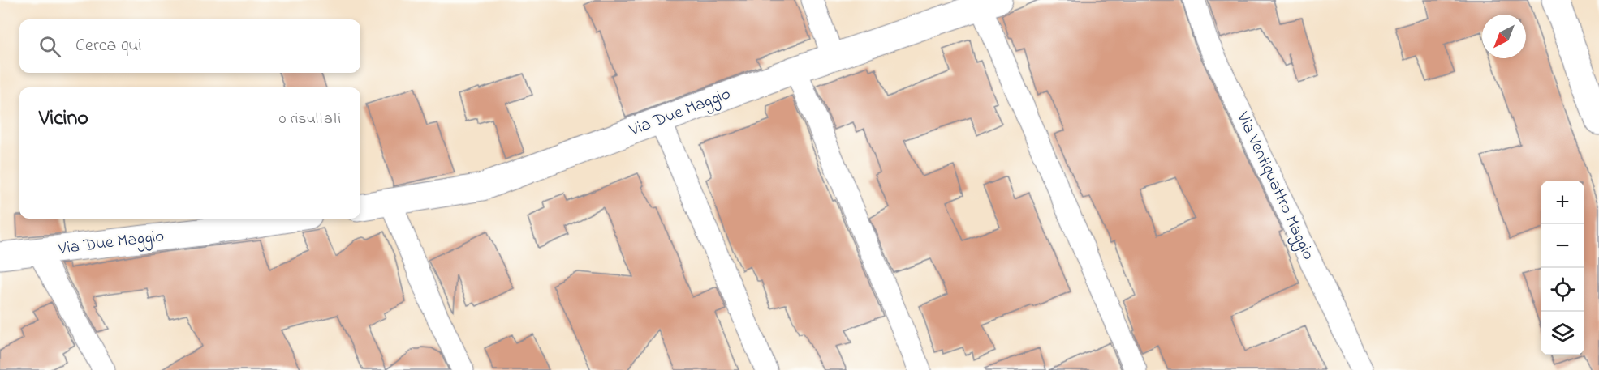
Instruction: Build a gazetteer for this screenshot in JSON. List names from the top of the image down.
{
  "streets": {
    "main road": ["Via Due Maggio"],
    "street": ["Via Ventiquattro Maggio"]
  },
  "north": "bottom left",
  "page": {
    "search": "Cerca qui",
    "heading": ["Vicino", "0 risultati"],
    "map_buttons": ["+", "−"]
  }
}
